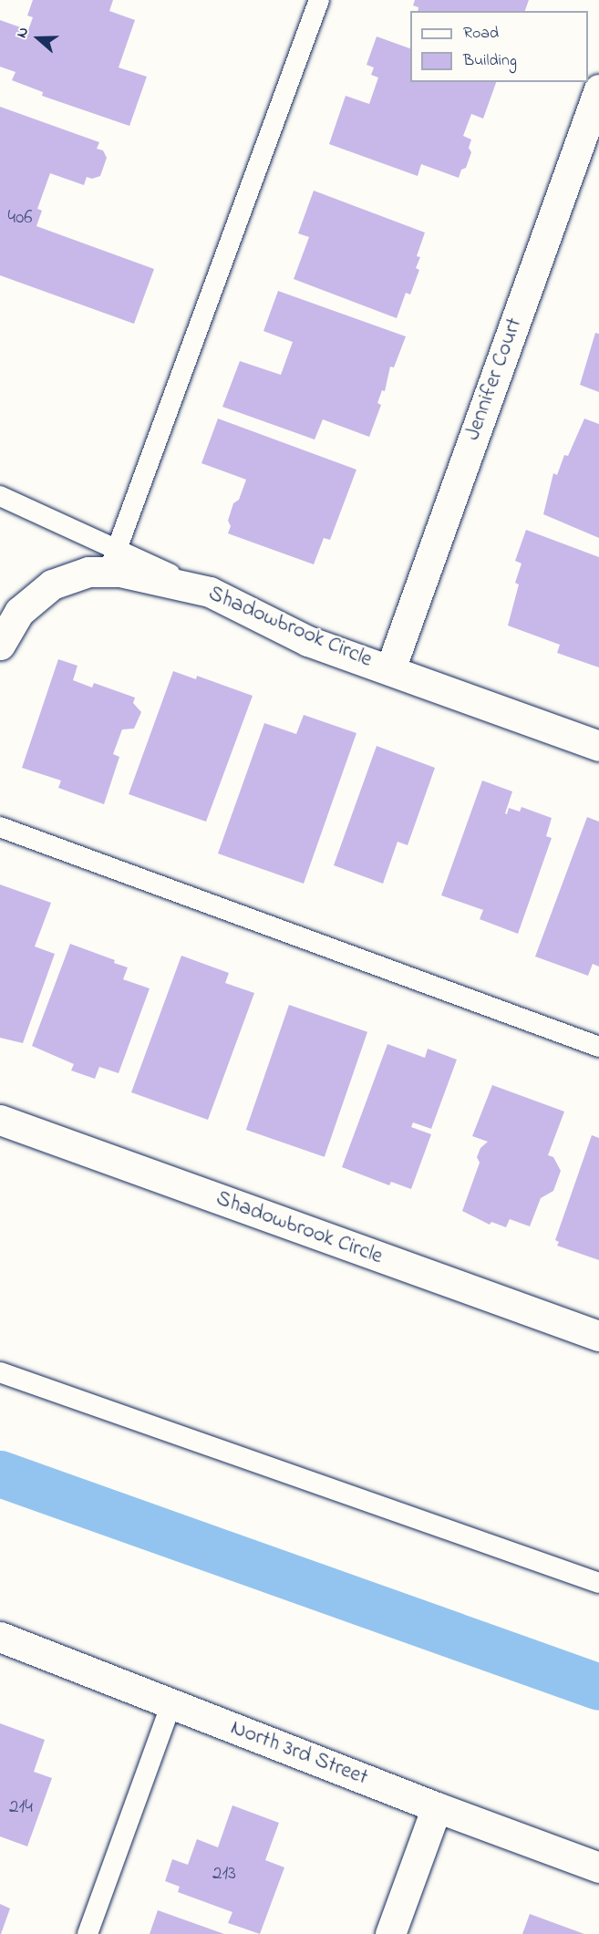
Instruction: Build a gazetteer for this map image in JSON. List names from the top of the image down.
{
  "streets": {
    "street": ["Jennifer Court", "Shadowbrook Circle", "North 3rd Street"]
  },
  "crossings": [
    ["Jennifer Court", "Shadowbrook Circle"]
  ],
  "house_numbers": ["406", "214", "213"],
  "legend": ["Road", "Building"],
  "north": "left"
}
